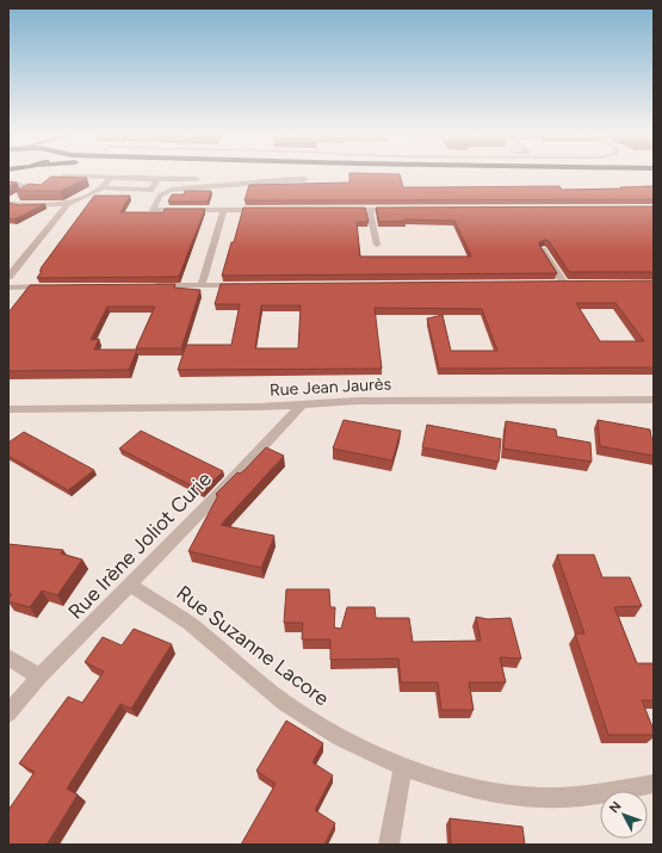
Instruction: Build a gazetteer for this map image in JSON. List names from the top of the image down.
{
  "streets": {
    "street": ["Rue Jean Jaurès", "Rue Irène Joliot Curie", "Rue Suzanne Lacore"]
  },
  "crossings": [
    ["Rue Jean Jaurès", "Rue Irène Joliot Curie"],
    ["Rue Irène Joliot Curie", "Rue Suzanne Lacore"]
  ],
  "north": "top left"
}
